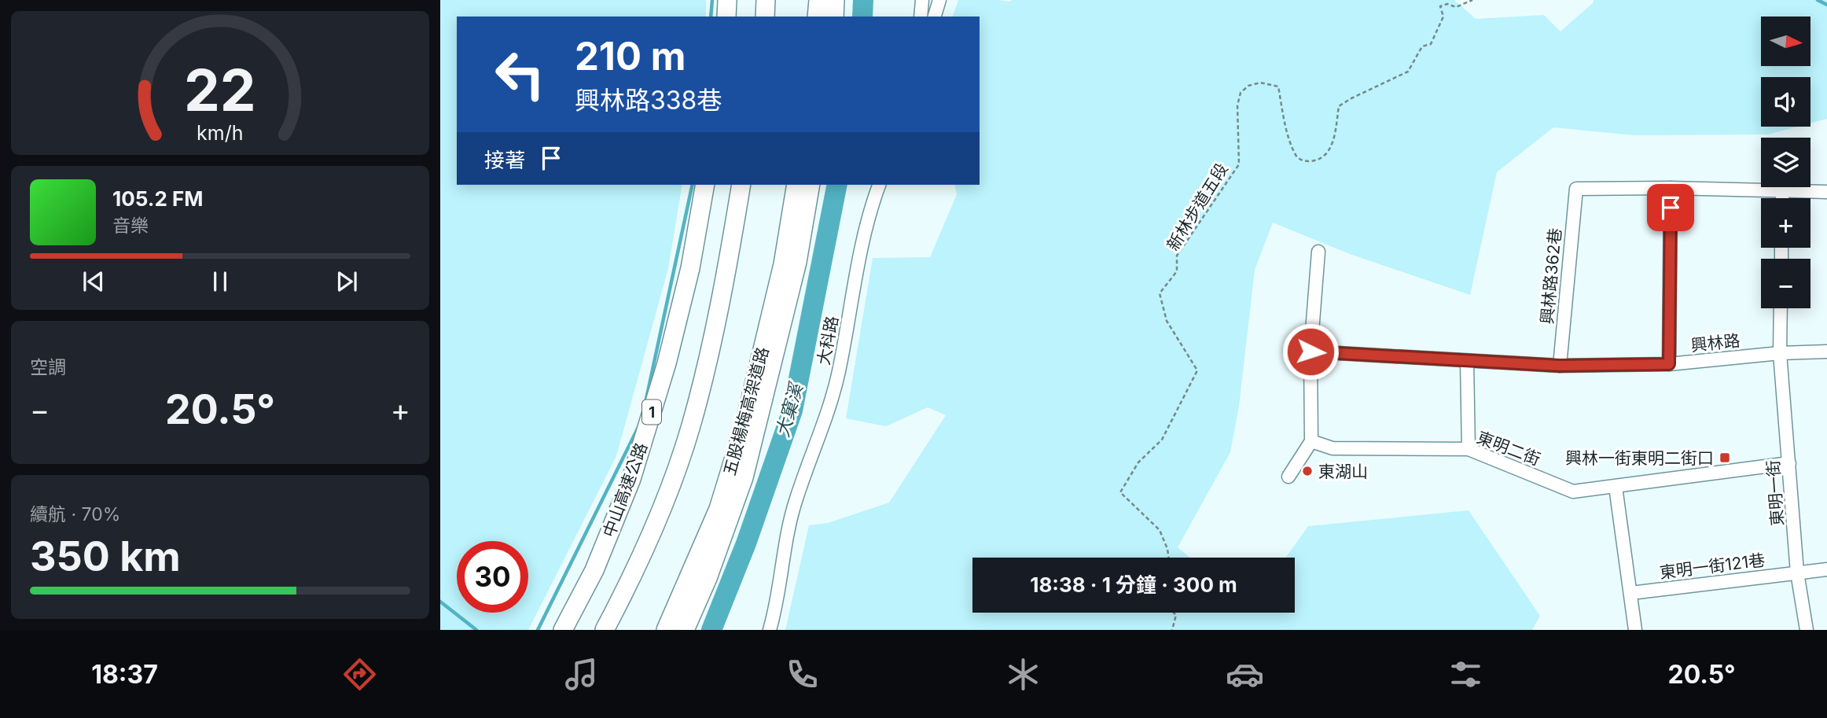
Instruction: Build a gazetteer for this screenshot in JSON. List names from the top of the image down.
{
  "streets": {
    "highway": ["五股楊梅高架道路", "1", "中山高速公路"],
    "street": [
      "興林路362巷",
      "大科路",
      "興林路",
      "東明二街",
      "東明一街",
      "東明一街121巷"
    ],
    "path": ["新林步道五段"]
  },
  "crossings": [
    ["興林路362巷", "興林路"],
    ["興林路", "東明一街"],
    ["東明二街", "東明一街"],
    ["東明一街", "東明一街121巷"]
  ],
  "water": ["大窠溪"],
  "places": {
    "transit": ["興林一街東明二街口"],
    "other": ["東湖山"]
  },
  "north": "right",
  "page": {
    "map_buttons": ["+", "−"],
    "turn": ["210 m", "興林路338巷"],
    "then": "接著",
    "song": ["105.2 FM", "音樂"],
    "tile": [
      "空調",
      ["續航 · 70%", "350 km"]
    ],
    "heat": ["−", "20.5°", "+"],
    "limit": "30",
    "trip": "18:38 · 1 分鐘 · 300 m",
    "tabs": ["18:37", "20.5°"],
    "gauge": ["22", "km/h"]
  }
}
